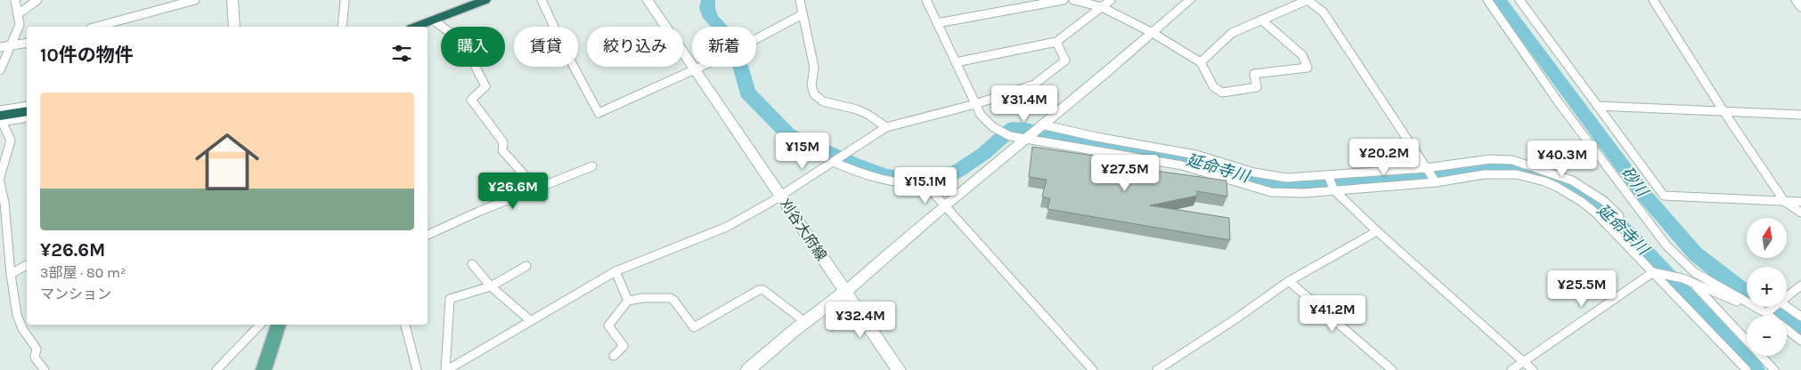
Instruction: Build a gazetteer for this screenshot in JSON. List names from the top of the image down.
{
  "streets": {
    "street": ["刈谷大府線"]
  },
  "water": ["延命寺川", "砂川"],
  "north": "top",
  "page": {
    "chip": [
      "購入",
      "賃貸",
      "絞り込み",
      "新着"
    ],
    "heading": "10件の物件",
    "list": [
      {
        "name": "¥26.6M",
        "note": "3部屋 · 80 m² · マンション"
      }
    ],
    "price": [
      "¥31.4M",
      "¥15M",
      "¥20.2M",
      "¥40.3M",
      "¥27.5M",
      "¥15.1M",
      "¥26.6M",
      "¥25.5M",
      "¥41.2M",
      "¥32.4M"
    ],
    "map_buttons": ["+", "−"]
  }
}
